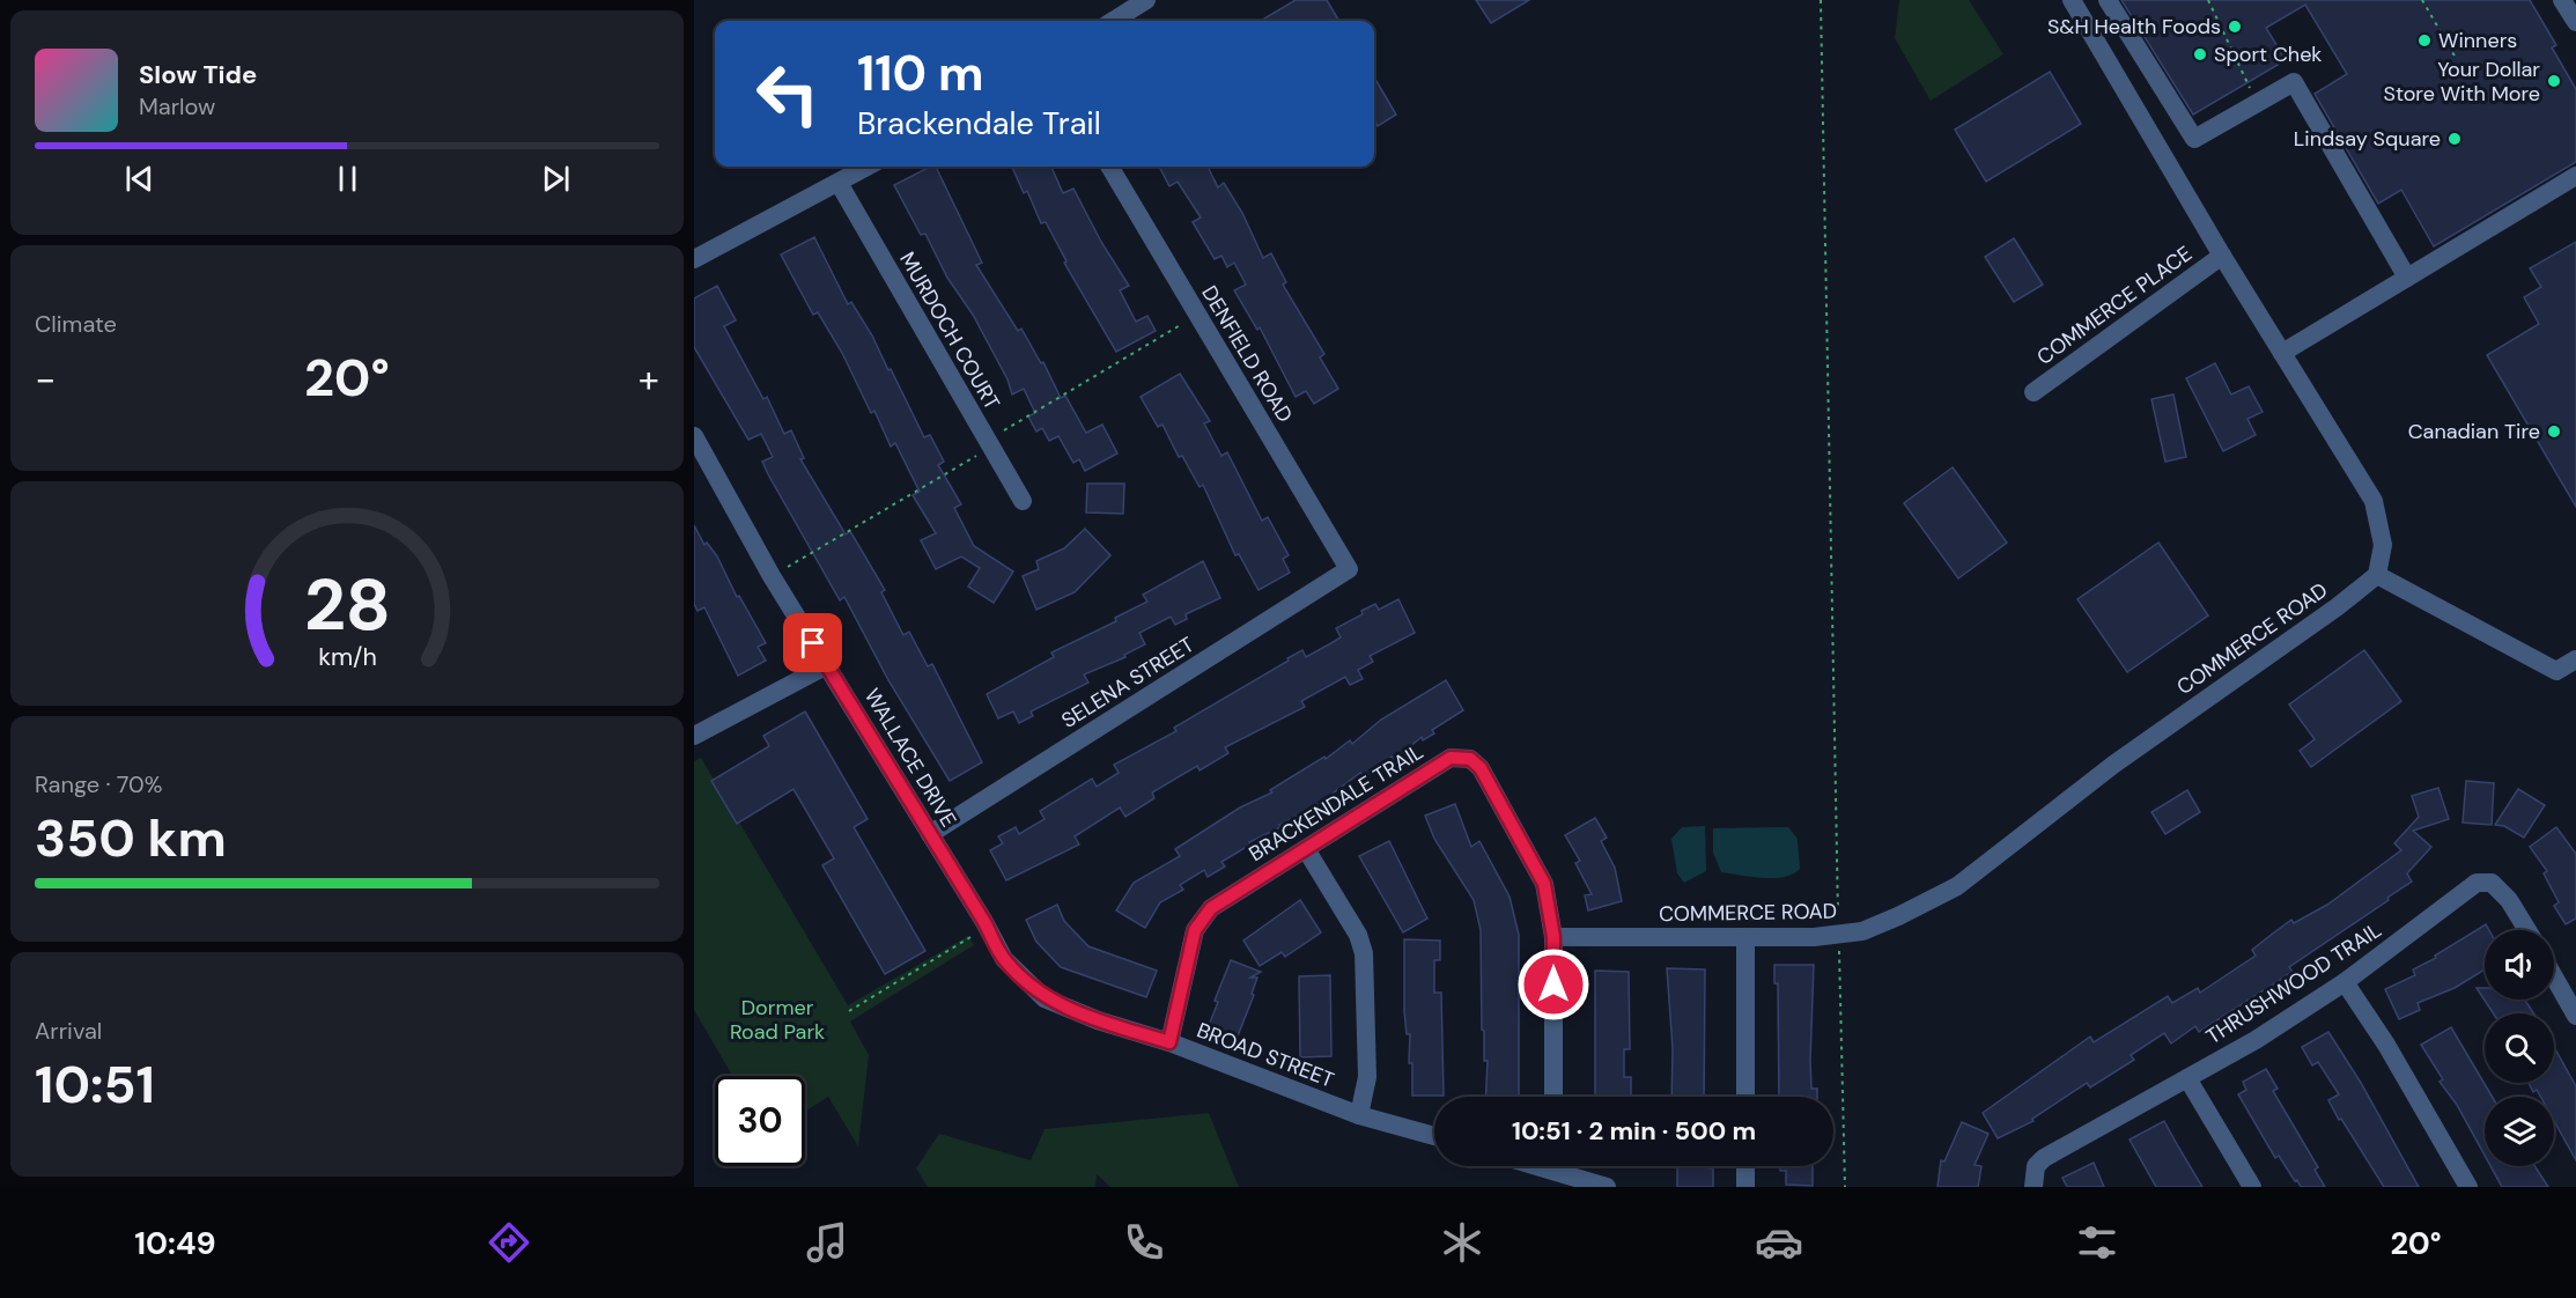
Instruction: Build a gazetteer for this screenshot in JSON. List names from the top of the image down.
{
  "streets": {
    "street": [
      "COMMERCE PLACE",
      "MURDOCH COURT",
      "DENFIELD ROAD",
      "COMMERCE ROAD",
      "SELENA STREET",
      "WALLACE DRIVE",
      "BRACKENDALE TRAIL",
      "THRUSHWOOD TRAIL",
      "BROAD STREET"
    ]
  },
  "crossings": [
    ["DENFIELD ROAD", "SELENA STREET"],
    ["COMMERCE ROAD", "BRACKENDALE TRAIL"],
    ["SELENA STREET", "WALLACE DRIVE"],
    ["WALLACE DRIVE", "BROAD STREET"],
    ["BRACKENDALE TRAIL", "BROAD STREET"]
  ],
  "parks": ["Dormer Road Park"],
  "places": [
    "S&H Health Foods",
    "Winners",
    "Sport Chek",
    "Your Dollar Store With More",
    "Lindsay Square",
    "Canadian Tire"
  ],
  "page": {
    "turn": ["110 m", "Brackendale Trail"],
    "song": ["Slow Tide", "Marlow"],
    "tile": [
      "Climate",
      ["Range · 70%", "350 km"],
      ["Arrival", "10:51"]
    ],
    "heat": ["−", "20°", "+"],
    "limit": "30",
    "trip": "10:51 · 2 min · 500 m",
    "tabs": ["10:49", "20°"],
    "gauge": ["28", "km/h"]
  }
}
